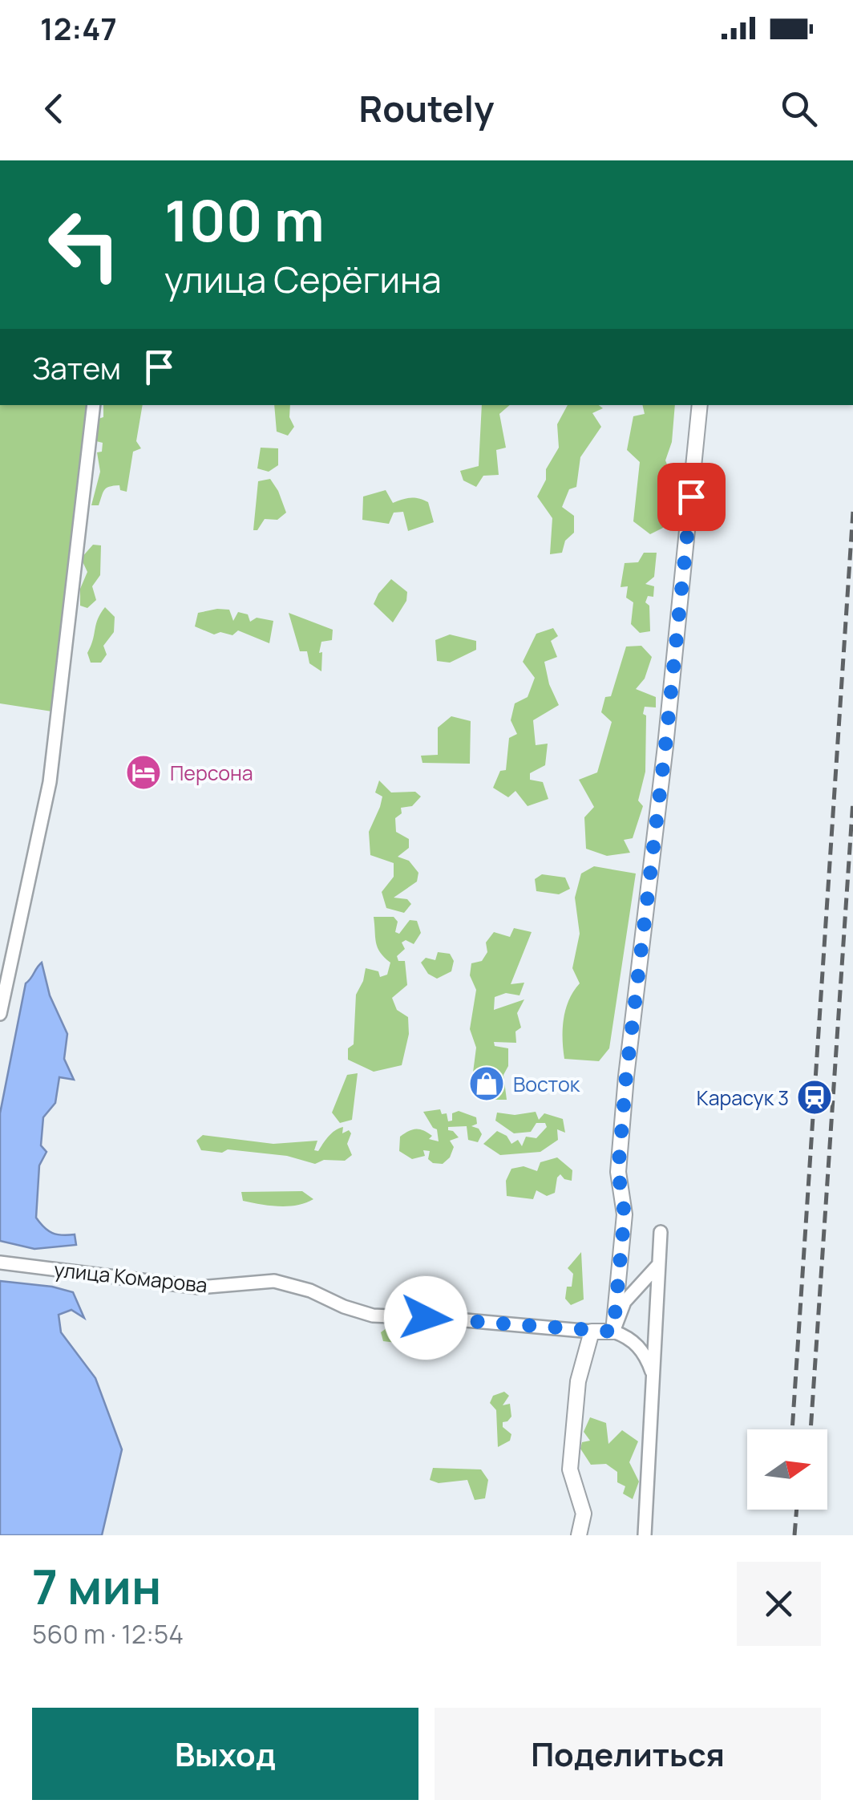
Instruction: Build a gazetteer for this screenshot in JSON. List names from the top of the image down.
{
  "streets": {
    "street": ["улица Комарова"]
  },
  "places": {
    "hotel": ["Персона"],
    "shop": ["Восток"],
    "station": ["Карасук 3"]
  },
  "north": "right",
  "page": {
    "status": "12:47",
    "header": "Routely",
    "turn": ["100 m", "улица Серёгина"],
    "then": "Затем",
    "heading": ["7 мин", "560 m · 12:54"],
    "buttons": ["Выход", "Поделиться"]
  }
}
